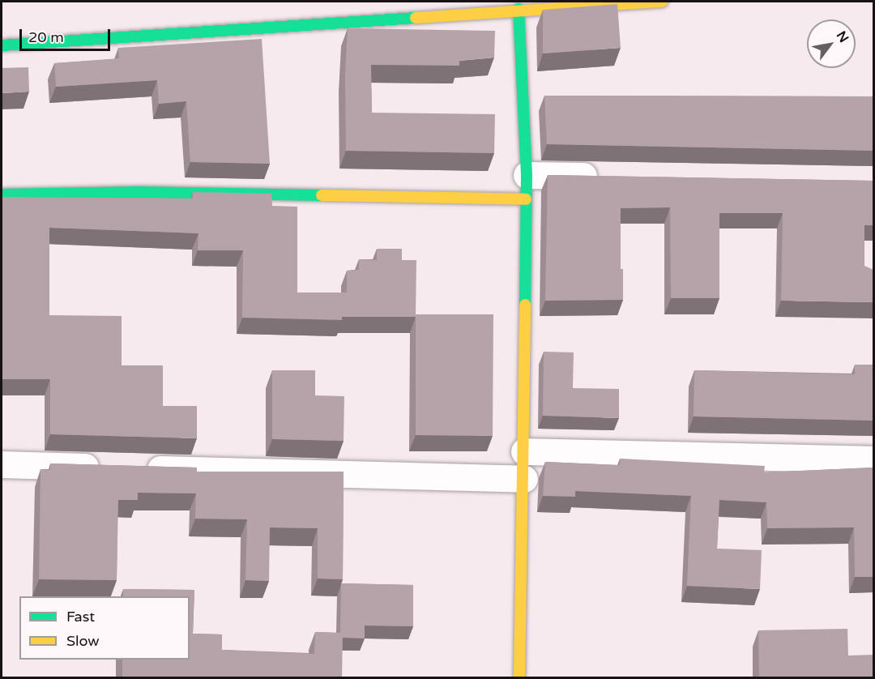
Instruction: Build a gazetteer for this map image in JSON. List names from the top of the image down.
{
  "legend": ["Fast", "Slow"],
  "scale_bar": "20 m",
  "north": "top right"
}
